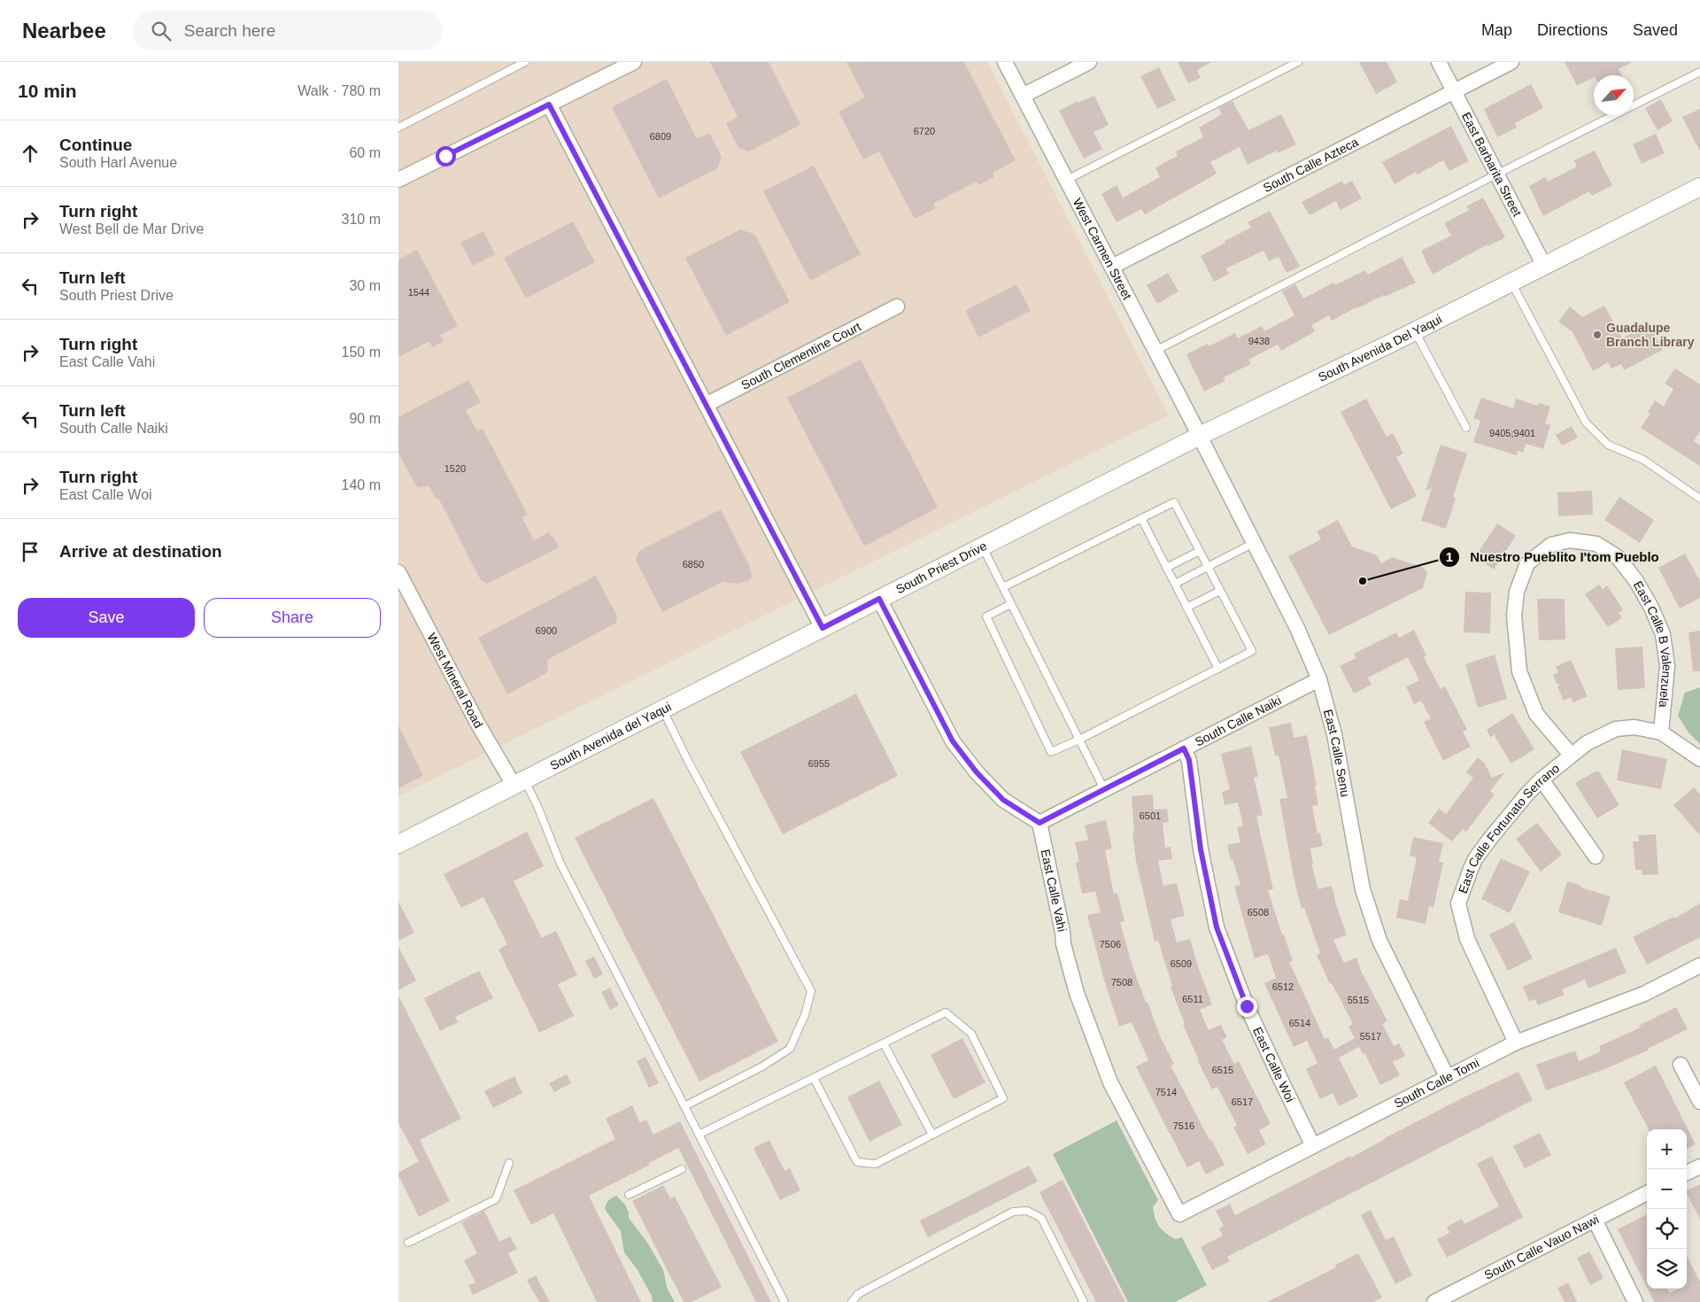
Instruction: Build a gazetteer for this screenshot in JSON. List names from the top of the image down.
{
  "streets": {
    "street": [
      "East Barbarita Street",
      "South Calle Azteca",
      "West Carmen Street",
      "South Avenida Del Yaqui",
      "South Clementine Court",
      "South Priest Drive",
      "East Calle B Valenzuela",
      "West Mineral Road",
      "South Calle Naiki",
      "South Avenida del Yaqui",
      "East Calle Senu",
      "East Calle Fortunato Serrano",
      "East Calle Vahi",
      "East Calle Woi",
      "South Calle Tomi",
      "South Calle Vauo Nawi"
    ]
  },
  "crossings": [
    ["East Barbarita Street", "South Calle Azteca"],
    ["East Barbarita Street", "South Avenida Del Yaqui"],
    ["South Calle Azteca", "West Carmen Street"],
    ["West Carmen Street", "South Avenida Del Yaqui"],
    ["West Carmen Street", "East Calle Senu"],
    ["South Avenida Del Yaqui", "South Priest Drive"],
    ["South Avenida Del Yaqui", "East Calle Senu"],
    ["South Priest Drive", "South Avenida del Yaqui"],
    ["East Calle B Valenzuela", "East Calle Fortunato Serrano"],
    ["West Mineral Road", "South Avenida del Yaqui"],
    ["South Calle Naiki", "East Calle Senu"],
    ["South Calle Naiki", "East Calle Vahi"],
    ["South Calle Naiki", "East Calle Woi"],
    ["East Calle Senu", "South Calle Tomi"],
    ["East Calle Fortunato Serrano", "South Calle Tomi"],
    ["East Calle Vahi", "South Calle Tomi"],
    ["East Calle Woi", "South Calle Tomi"]
  ],
  "places": ["Guadalupe Branch Library", "Nuestro Pueblito I'tom Pueblo"],
  "house_numbers": [
    "6720",
    "6809",
    "1544",
    "9438",
    "9405;9401",
    "1520",
    "6850",
    "6900",
    "6955",
    "6501",
    "6508",
    "7506",
    "6509",
    "7508",
    "6512",
    "6511",
    "5515",
    "6514",
    "5517",
    "6515",
    "7514",
    "6517",
    "7516"
  ],
  "north": "top right",
  "page": {
    "header": "Nearbee",
    "search": "Search here",
    "nav": ["Map", "Directions", "Saved"],
    "heading": ["10 min", "Walk · 780 m"],
    "list": [
      ["Continue", "South Harl Avenue", "60 m"],
      ["Turn right", "West Bell de Mar Drive", "310 m"],
      ["Turn left", "South Priest Drive", "30 m"],
      ["Turn right", "East Calle Vahi", "150 m"],
      ["Turn left", "South Calle Naiki", "90 m"],
      ["Turn right", "East Calle Woi", "140 m"],
      "Arrive at destination"
    ],
    "buttons": ["Save", "Share"],
    "map_buttons": ["+", "−"]
  }
}
